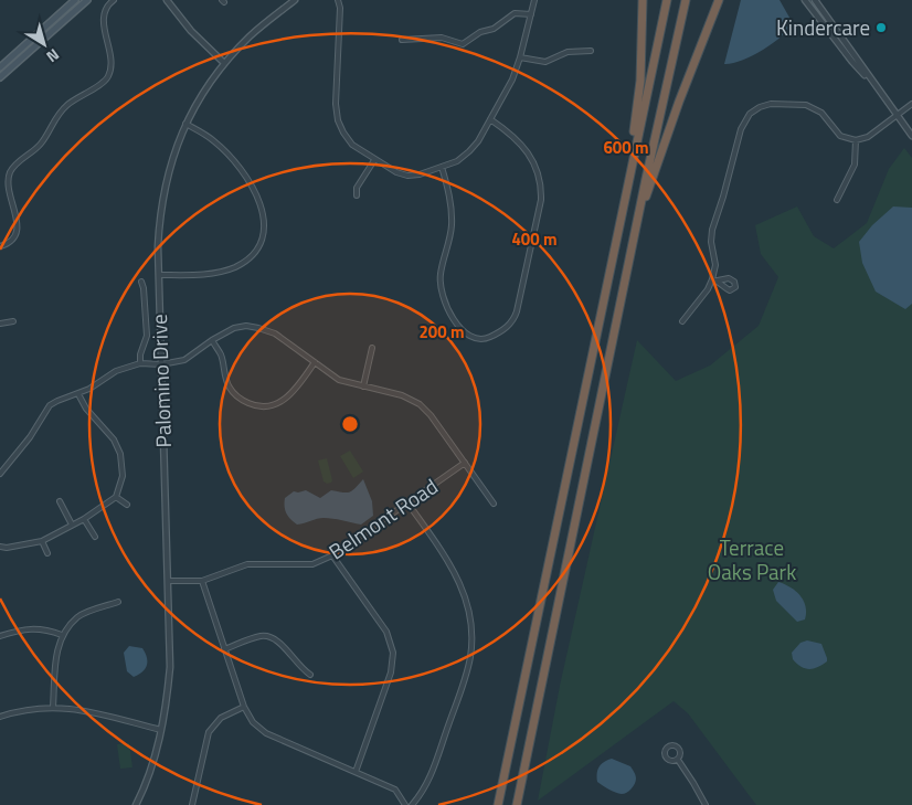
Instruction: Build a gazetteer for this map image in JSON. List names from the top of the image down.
{
  "streets": {
    "street": ["Palomino Drive", "Belmont Road"]
  },
  "crossings": [
    ["Palomino Drive", "Belmont Road"]
  ],
  "parks": ["Terrace Oaks Park"],
  "places": ["Kindercare"],
  "north": "bottom right",
  "rings": ["600 m", "400 m", "200 m"]
}
